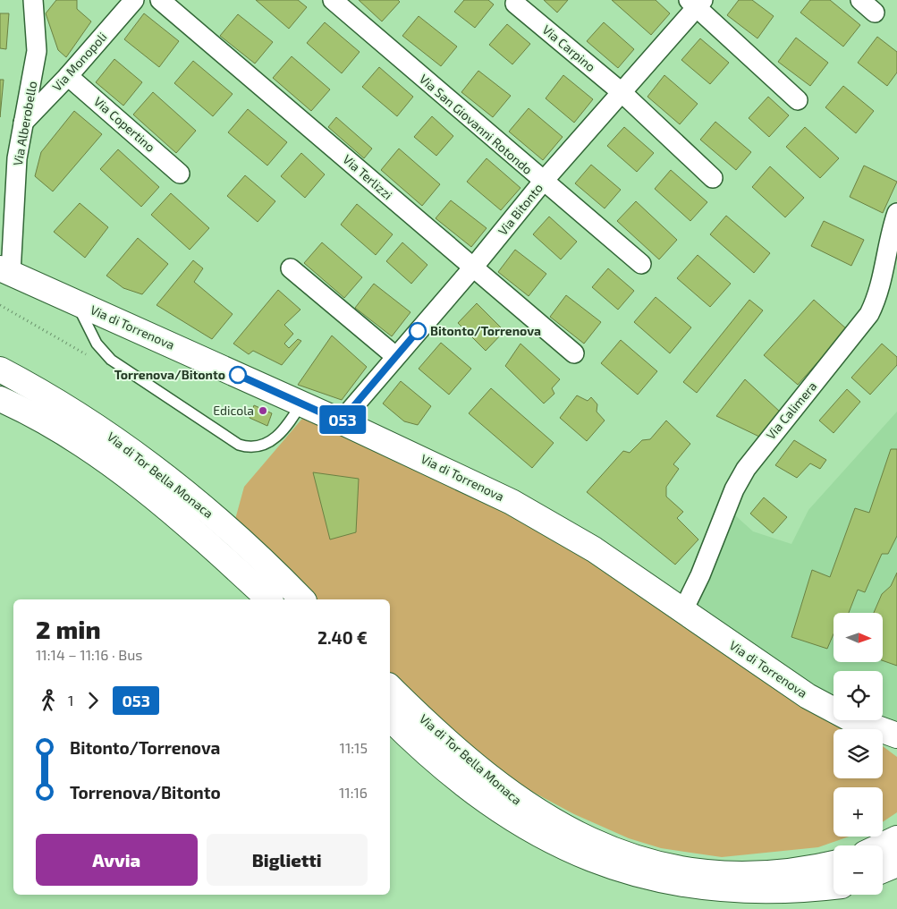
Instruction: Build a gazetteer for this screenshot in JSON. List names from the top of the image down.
{
  "streets": {
    "main road": ["Via di Torrenova", "Via di Tor Bella Monaca"],
    "street": [
      "Via Carpino",
      "Via Monopoli",
      "Via Alberobello",
      "Via Copertino",
      "Via San Giovanni Rotondo",
      "Via Terlizzi",
      "Via Bitonto",
      "Via Calimera"
    ]
  },
  "crossings": [
    ["Via Carpino", "Via Bitonto"],
    ["Via Monopoli", "Via Alberobello"],
    ["Via Monopoli", "Via Copertino"],
    ["Via Alberobello", "Via di Torrenova"],
    ["Via San Giovanni Rotondo", "Via Bitonto"],
    ["Via Terlizzi", "Via Bitonto"],
    ["Via Bitonto", "Via di Torrenova"],
    ["Via di Torrenova", "Via Calimera"]
  ],
  "places": ["Bitonto/Torrenova", "Torrenova/Bitonto", "Edicola"],
  "lines": ["bus line 053"],
  "north": "right",
  "page": {
    "on_map": "053",
    "heading": ["2 min", "11:14 – 11:16 · Bus", "2.40 €"],
    "map_buttons": ["+", "−"],
    "legs": ["1", "053"],
    "list": [
      {
        "name": "Bitonto/Torrenova",
        "value": "11:15"
      },
      {
        "name": "Torrenova/Bitonto",
        "value": "11:16"
      }
    ],
    "buttons": ["Avvia", "Biglietti"]
  }
}
